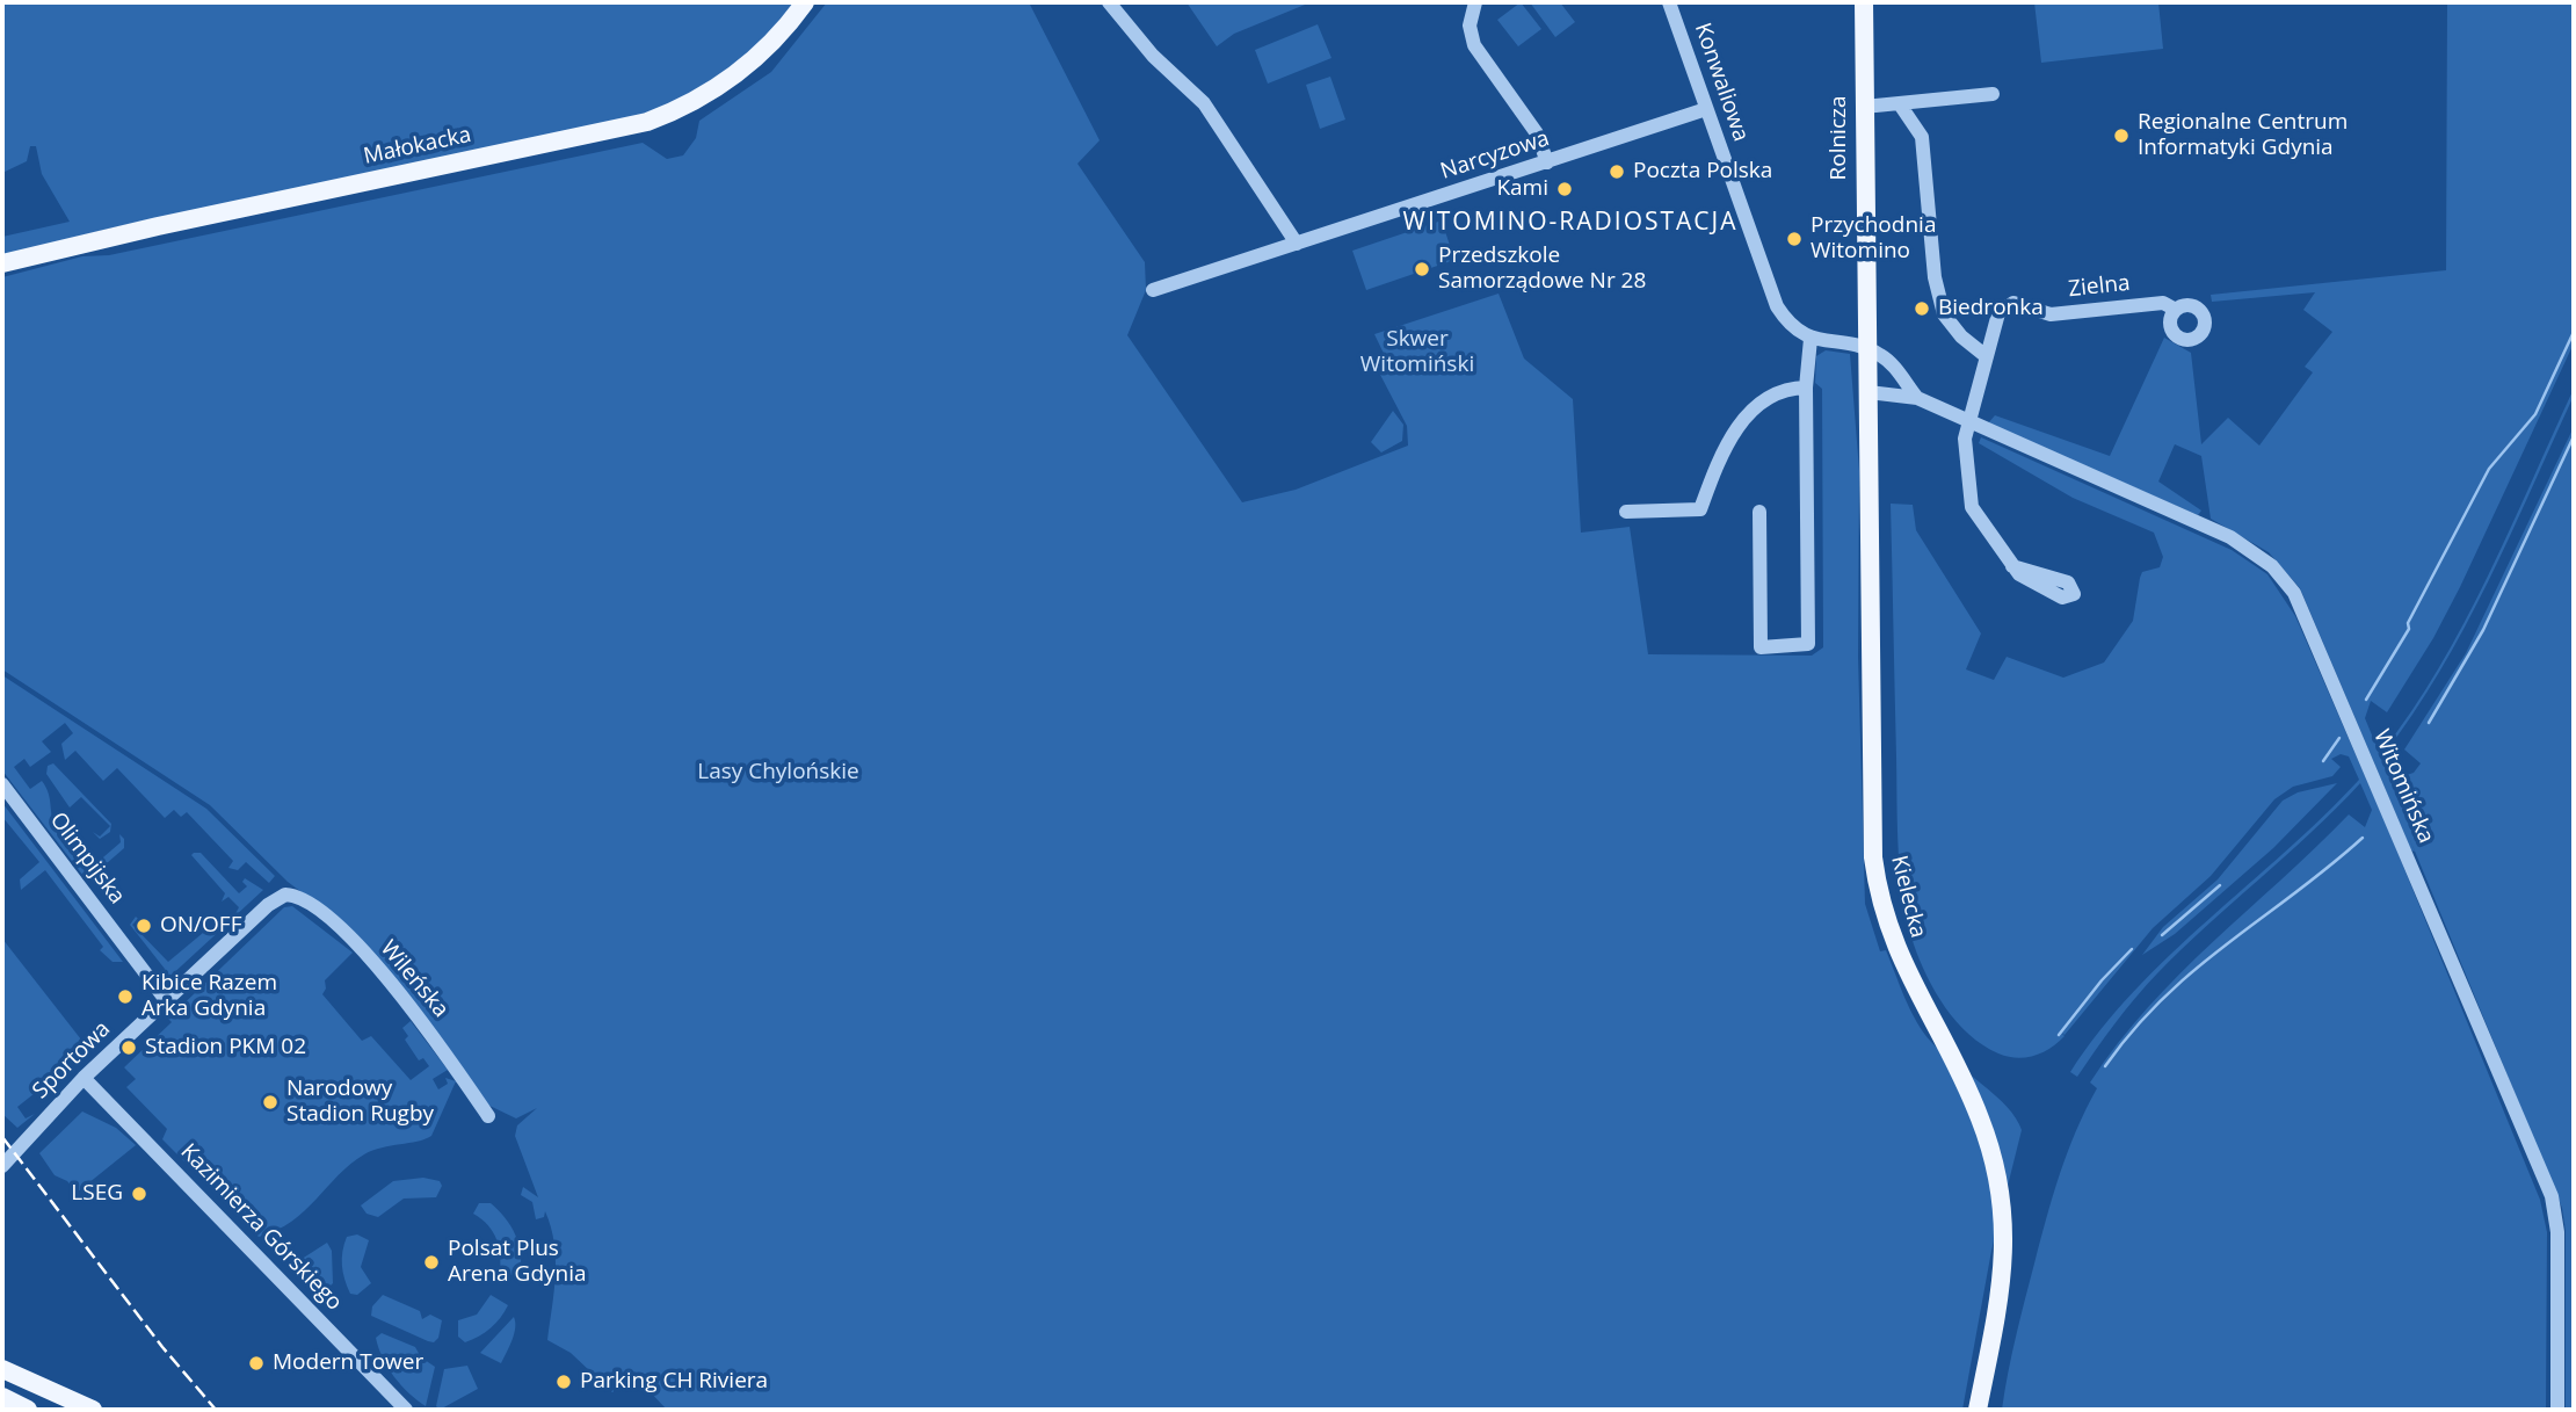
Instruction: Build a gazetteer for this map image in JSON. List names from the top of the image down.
{
  "streets": {
    "main road": ["Rolnicza", "Małokacka", "Kielecka"],
    "street": [
      "Konwaliowa",
      "Narcyzowa",
      "Zielna",
      "Witomińska",
      "Olimpijska",
      "Wileńska",
      "Sportowa",
      "Kazimierza Górskiego"
    ]
  },
  "crossings": [
    ["Konwaliowa", "Narcyzowa"],
    ["Rolnicza", "Witomińska"],
    ["Rolnicza", "Kielecka"],
    ["Zielna", "Witomińska"],
    ["Witomińska", "Kielecka"],
    ["Olimpijska", "Sportowa"],
    ["Wileńska", "Sportowa"],
    ["Sportowa", "Kazimierza Górskiego"]
  ],
  "districts": ["WITOMINO-RADIOSTACJA"],
  "parks": ["Skwer Witomiński", "Lasy Chylońskie"],
  "places": [
    "Regionalne Centrum Informatyki Gdynia",
    "Poczta Polska",
    "Kami",
    "Przychodnia Witomino",
    "Przedszkole Samorządowe Nr 28",
    "Biedronka",
    "ON/OFF",
    "Kibice Razem Arka Gdynia",
    "Stadion PKM 02",
    "Narodowy Stadion Rugby",
    "LSEG",
    "Polsat Plus Arena Gdynia",
    "Modern Tower",
    "Parking CH Riviera"
  ]
}
